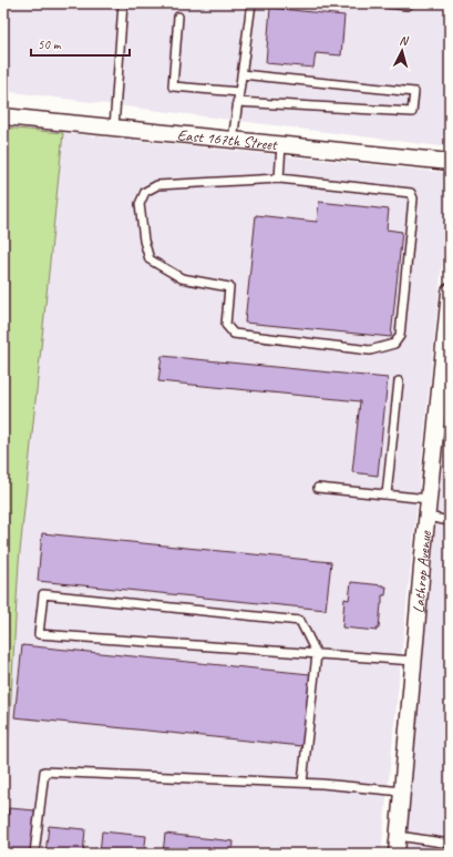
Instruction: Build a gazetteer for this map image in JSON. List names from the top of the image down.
{
  "streets": {
    "street": ["East 167th Street", "Lathrop Avenue"]
  },
  "scale_bar": "50 m",
  "north": "top"
}
